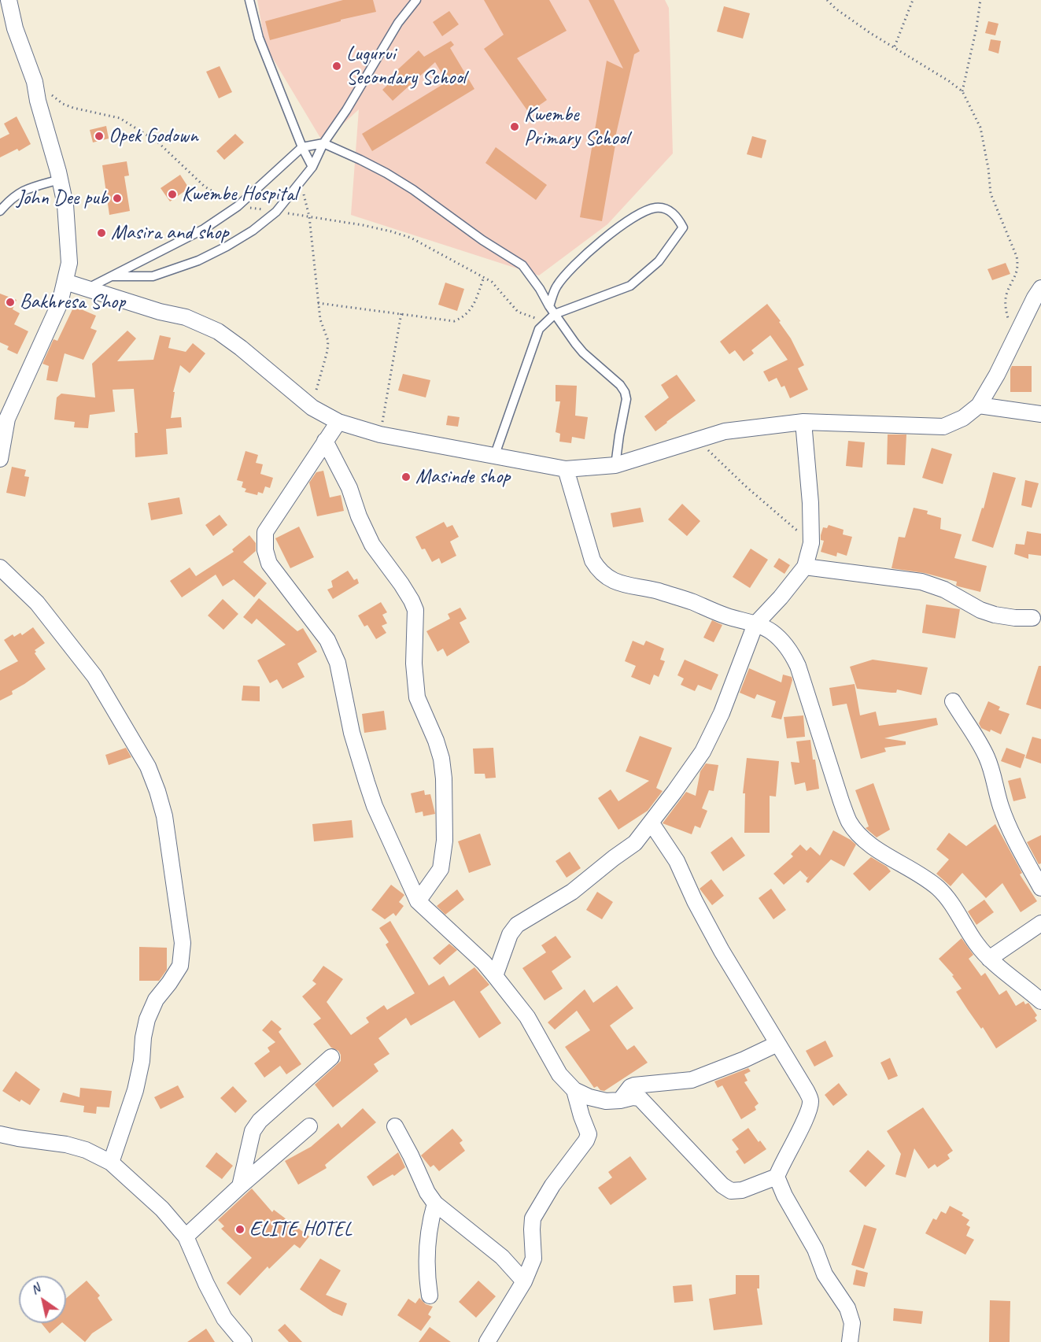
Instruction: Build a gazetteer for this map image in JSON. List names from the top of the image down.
{
  "places": [
    "Lugurui Secondary School",
    "Kwembe Primary School",
    "Opek Godown",
    "Kwembe Hospital",
    "John Dee pub",
    "Masira and shop",
    "Bakhresa Shop",
    "Masinde shop",
    "ELITE HOTEL"
  ],
  "north": "top left"
}
